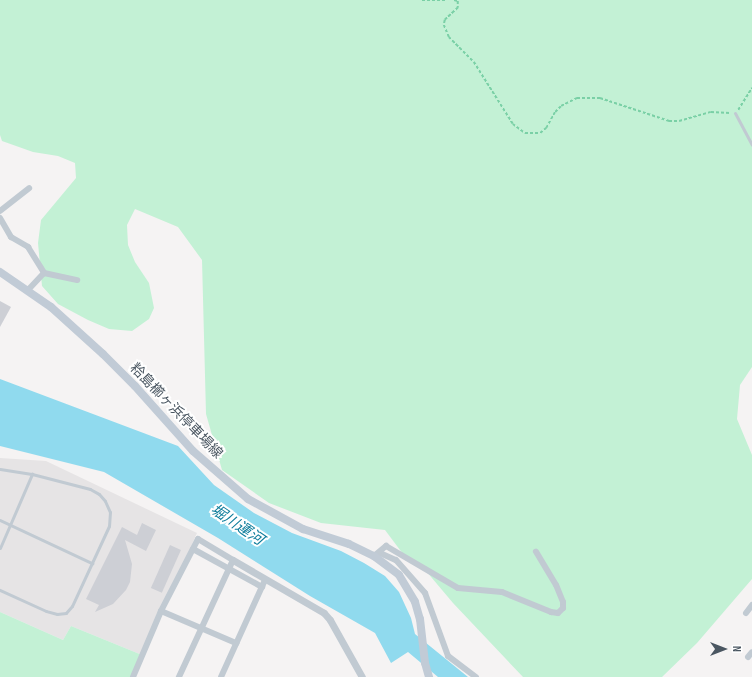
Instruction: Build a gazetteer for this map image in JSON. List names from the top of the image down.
{
  "streets": {
    "main road": ["粭島櫛ヶ浜停車場線"]
  },
  "water": ["堀川運河"],
  "north": "right"
}
